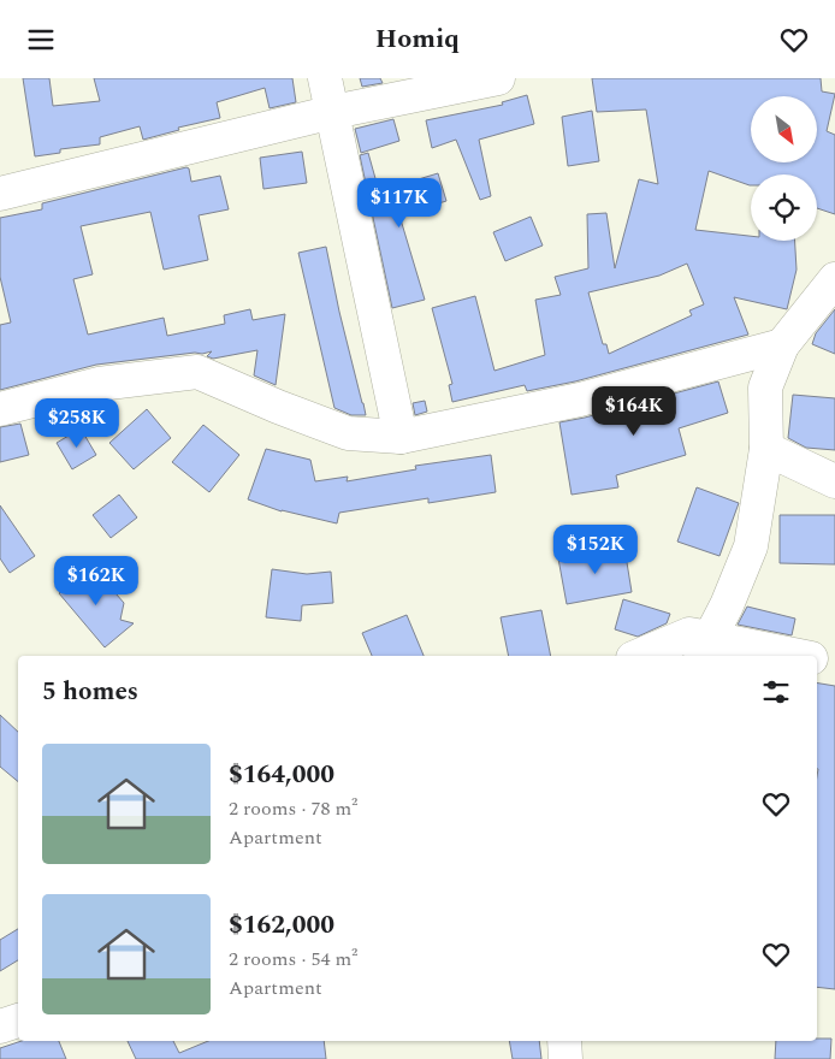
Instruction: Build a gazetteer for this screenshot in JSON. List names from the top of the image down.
{
  "north": "bottom right",
  "page": {
    "header": "Homiq",
    "price": [
      "$117K",
      "$164K",
      "$258K",
      "$152K",
      "$162K"
    ],
    "heading": "5 homes",
    "list": [
      {
        "name": "$164,000",
        "note": "2 rooms · 78 m² · Apartment"
      },
      {
        "name": "$162,000",
        "note": "2 rooms · 54 m² · Apartment"
      }
    ]
  }
}
